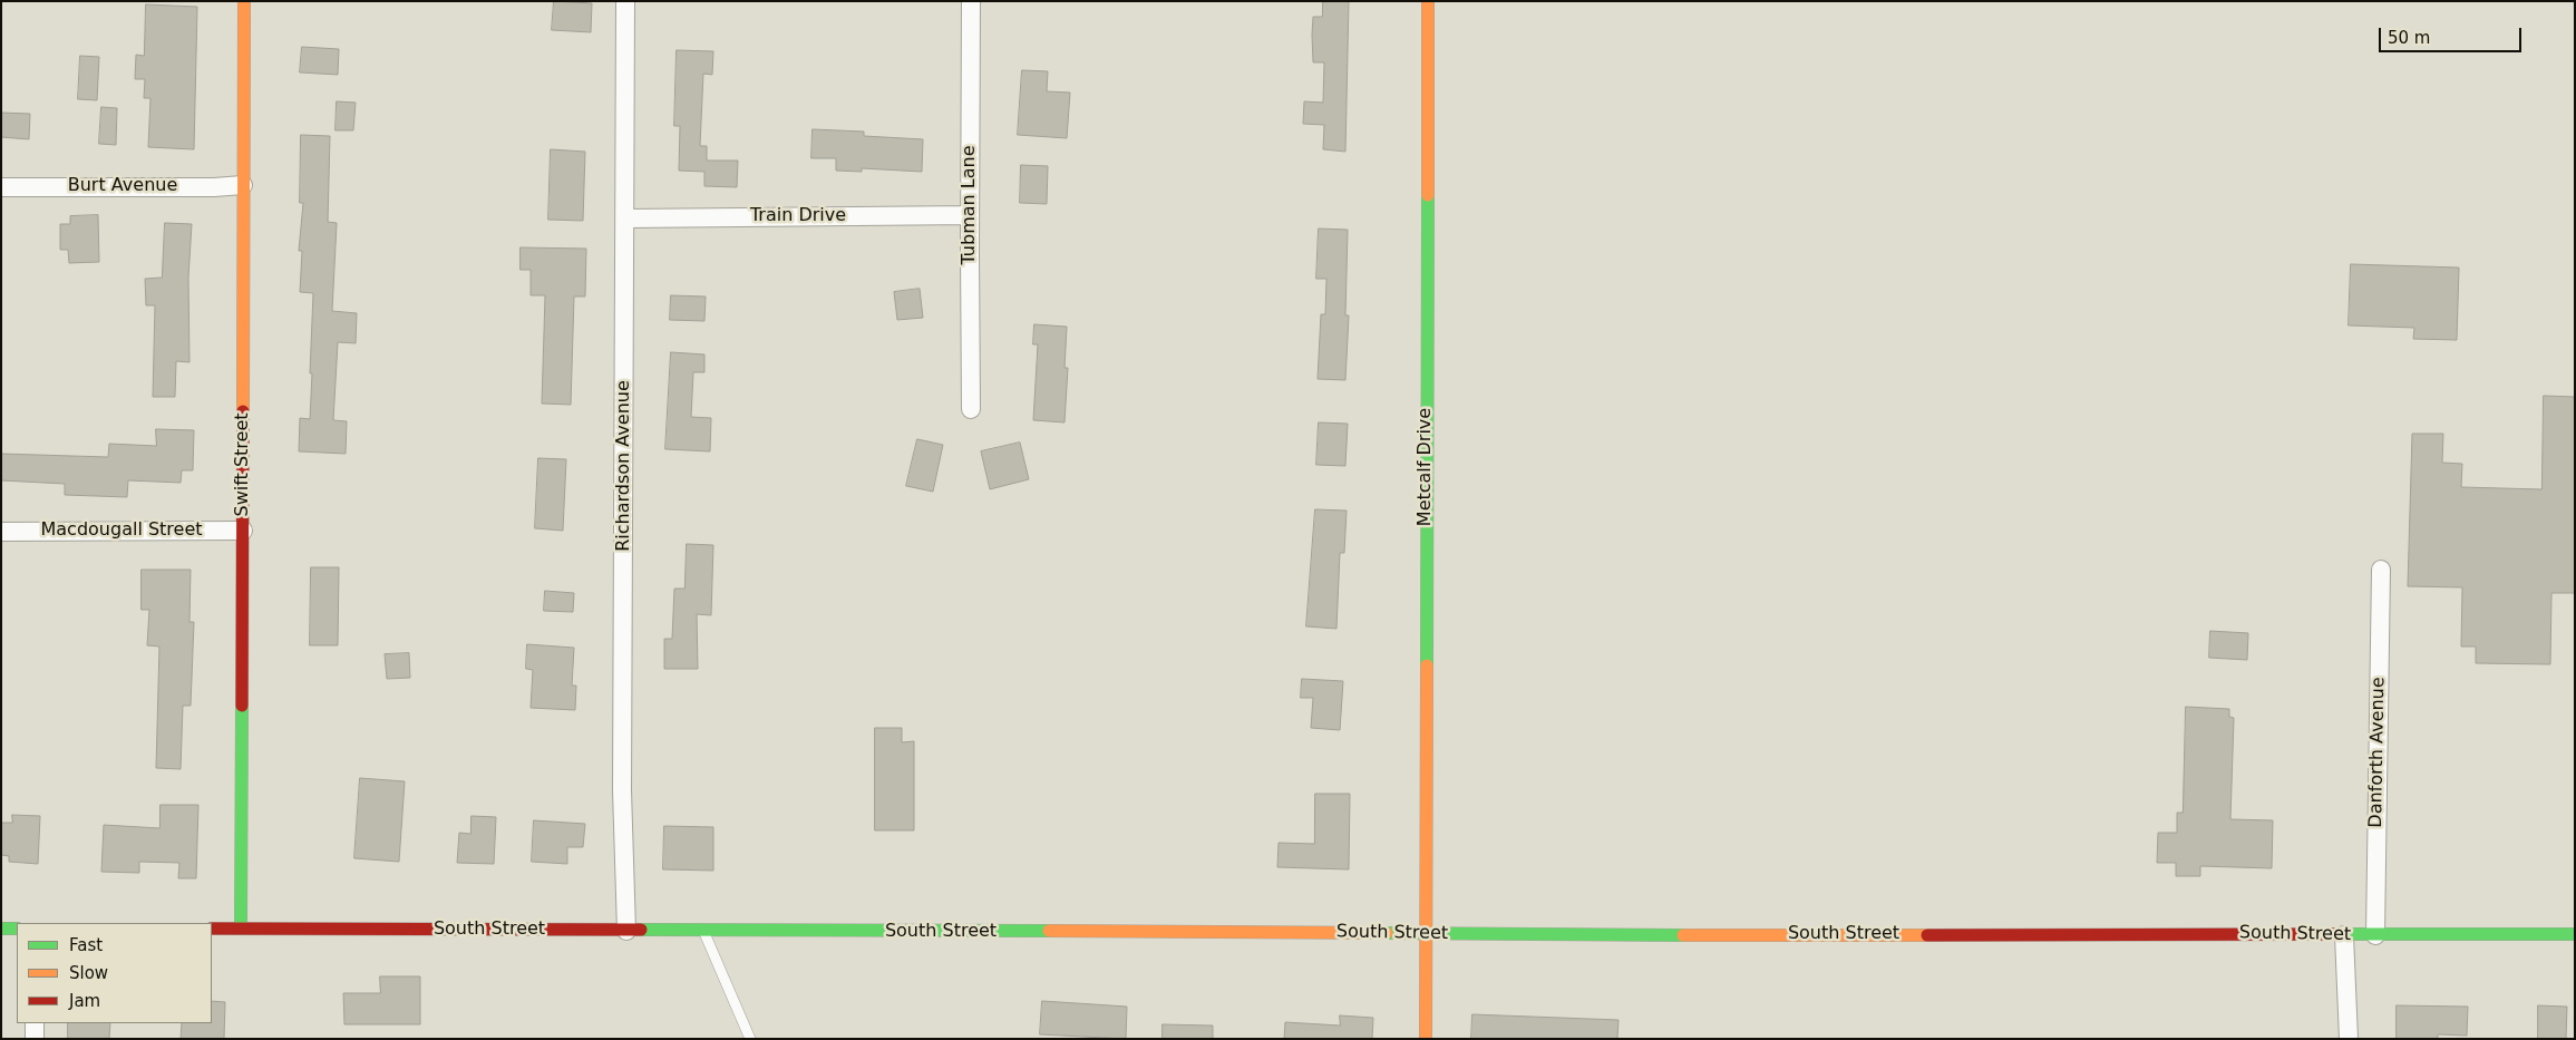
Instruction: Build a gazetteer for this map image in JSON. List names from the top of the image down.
{
  "streets": {
    "main road": ["Swift Street", "Metcalf Drive", "South Street"],
    "street": [
      "Burt Avenue",
      "Tubman Lane",
      "Train Drive",
      "Richardson Avenue",
      "Macdougall Street",
      "Danforth Avenue"
    ]
  },
  "crossings": [
    ["Burt Avenue", "Swift Street"],
    ["Tubman Lane", "Train Drive"],
    ["Train Drive", "Richardson Avenue"],
    ["Swift Street", "Macdougall Street"],
    ["Swift Street", "South Street"],
    ["Richardson Avenue", "South Street"],
    ["Metcalf Drive", "South Street"],
    ["Danforth Avenue", "South Street"]
  ],
  "legend": ["Fast", "Slow", "Jam"],
  "scale_bar": "50 m"
}
